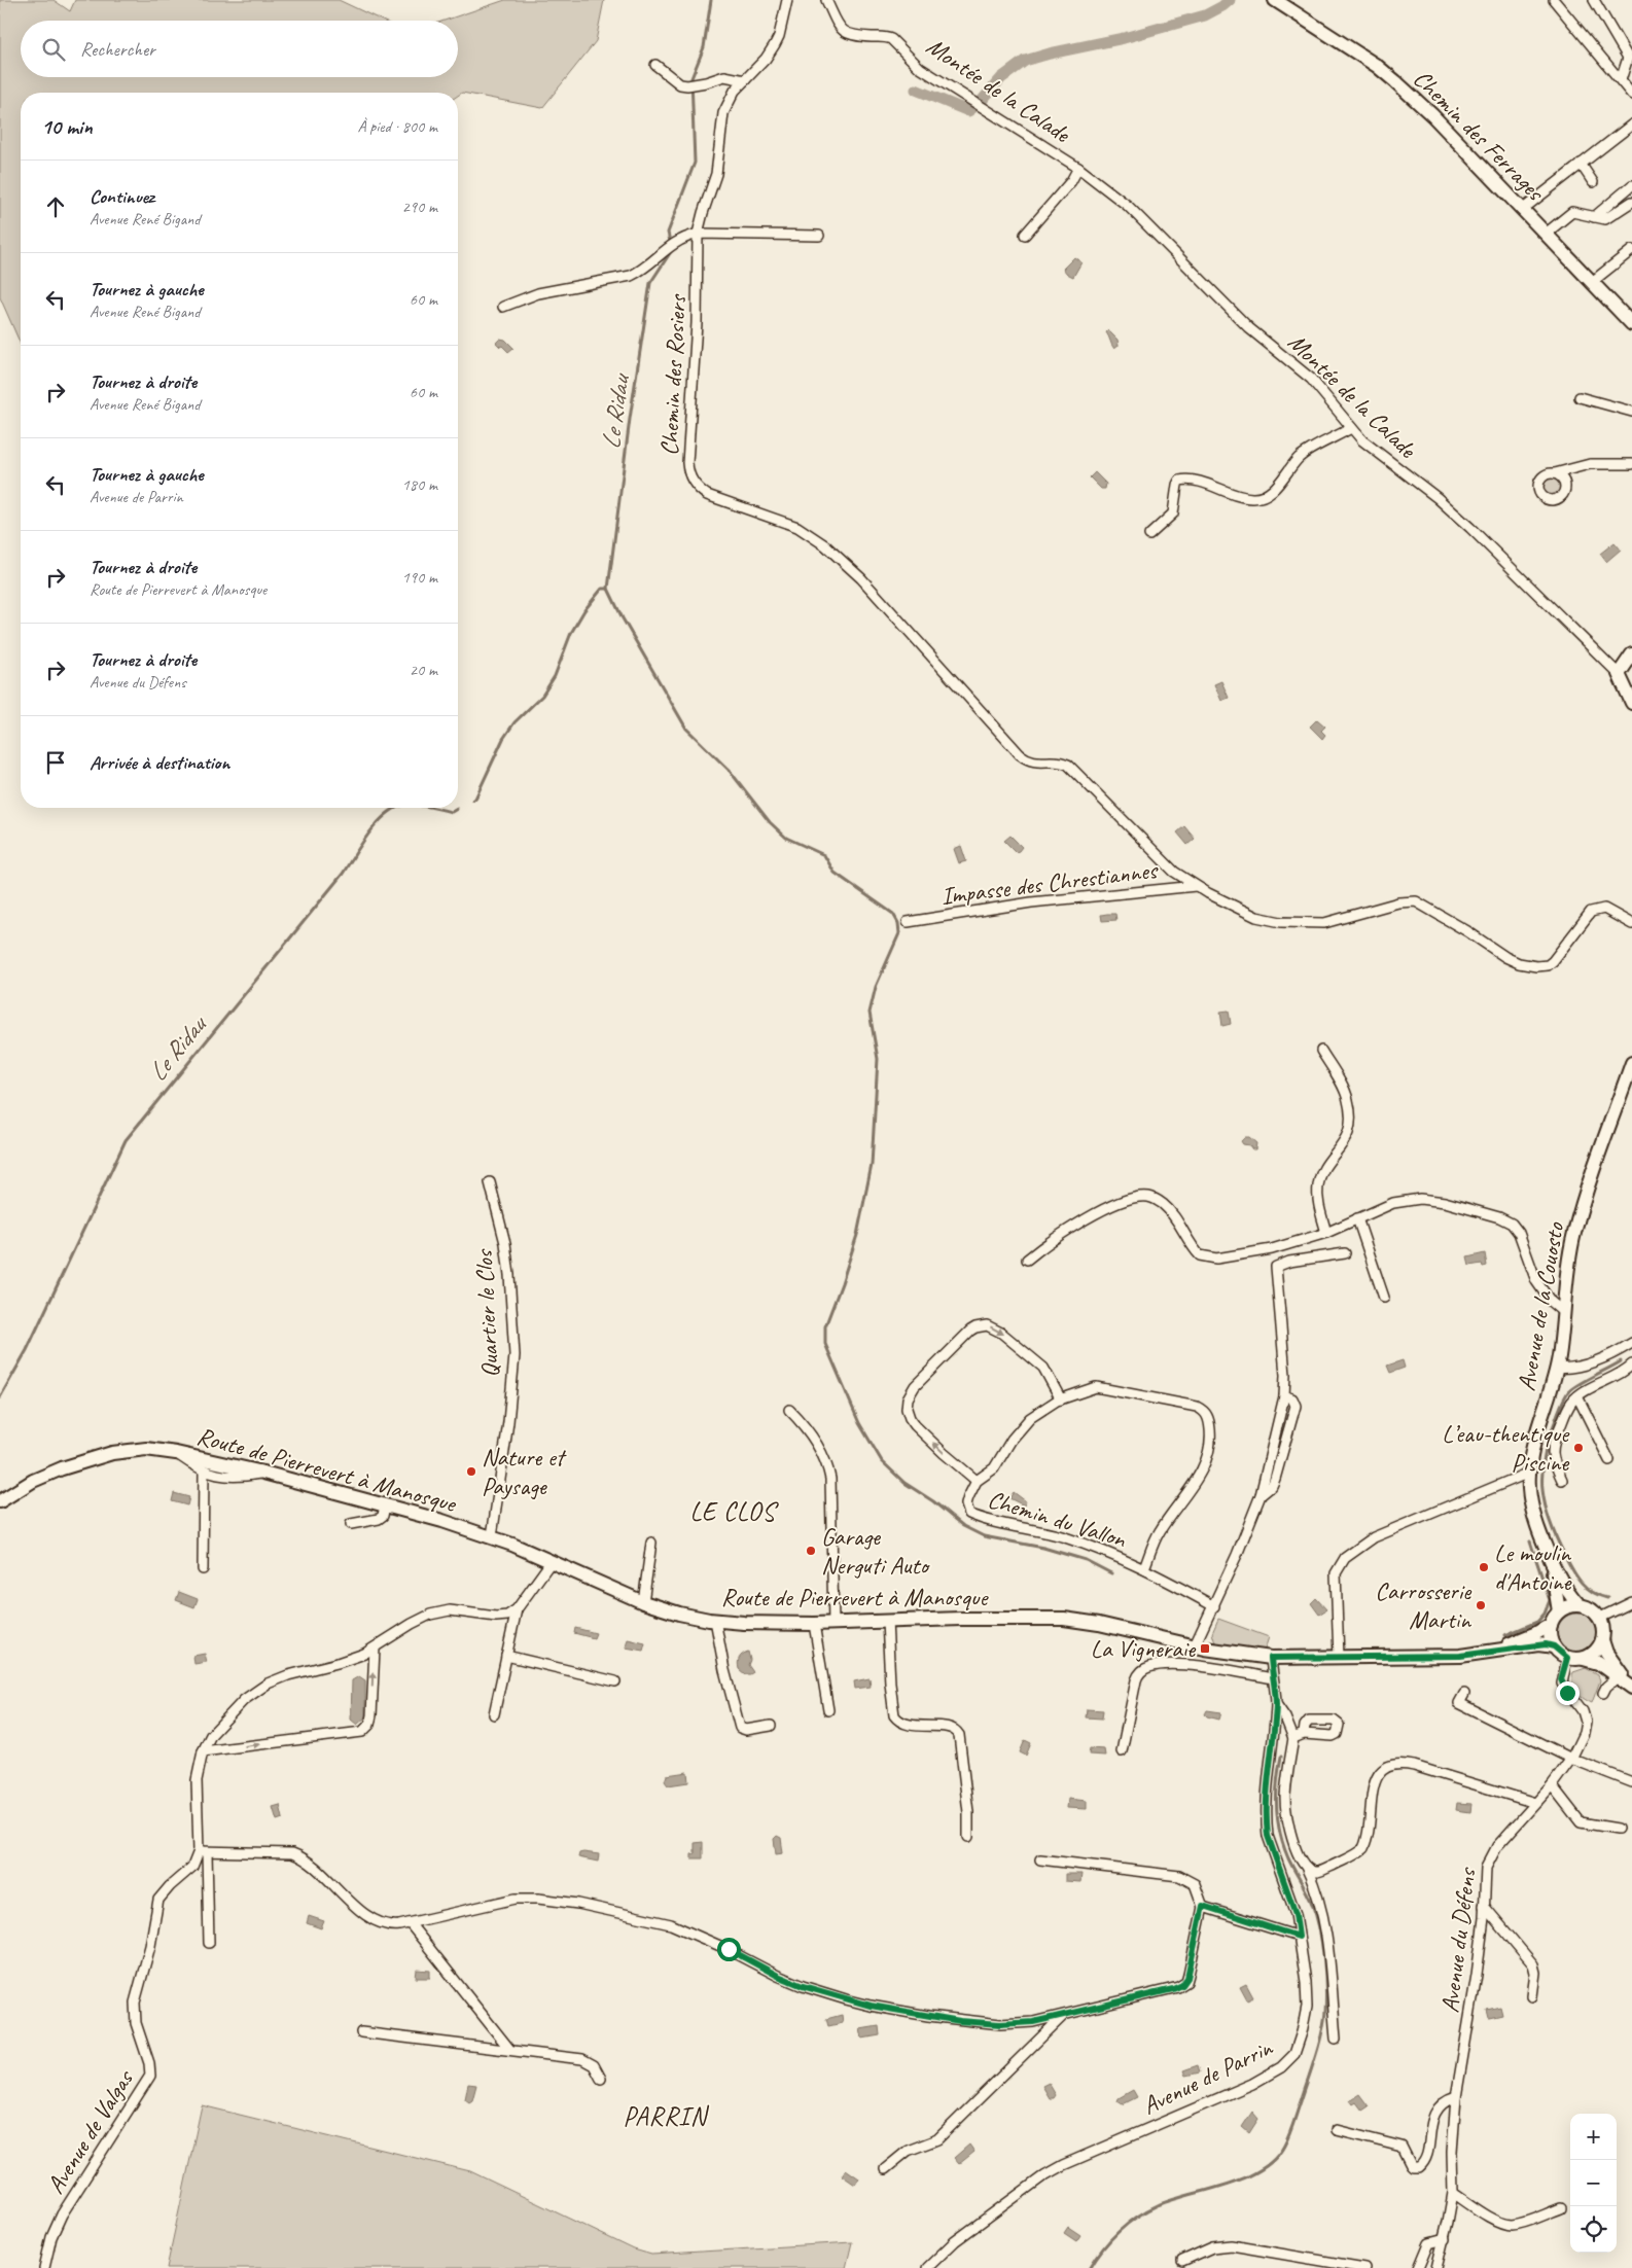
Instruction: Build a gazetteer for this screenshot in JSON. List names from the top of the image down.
{
  "streets": {
    "main road": ["Chemin des Ferrages", "Avenue de la Couosto", "Route de Pierrevert à Manosque"],
    "street": [
      "Montée de la Calade",
      "Chemin des Rosiers",
      "Impasse des Chrestiannes",
      "Quartier le Clos",
      "Chemin du Vallon",
      "Avenue du Défens",
      "Avenue de Parrin",
      "Avenue de Valgas"
    ]
  },
  "crossings": [
    ["Chemin des Rosiers", "Impasse des Chrestiannes"],
    ["Avenue de la Couosto", "Route de Pierrevert à Manosque"],
    ["Avenue de la Couosto", "Avenue du Défens"],
    ["Quartier le Clos", "Route de Pierrevert à Manosque"],
    ["Route de Pierrevert à Manosque", "Avenue du Défens"],
    ["Route de Pierrevert à Manosque", "Avenue de Parrin"]
  ],
  "districts": ["LE CLOS", "PARRIN"],
  "water": ["Le Ridau"],
  "places": {
    "other": [
      "L’eau-thentique Piscine",
      "Nature et Paysage",
      "Garage Nerguti Auto",
      "Le moulin d'Antoine",
      "Carrosserie Martin"
    ],
    "transit": ["La Vigneraie"]
  },
  "page": {
    "search": "Rechercher",
    "heading": ["10 min", "À pied · 800 m"],
    "list": [
      ["Continuez", "Avenue René Bigand", "290 m"],
      ["Tournez à gauche", "Avenue René Bigand", "60 m"],
      ["Tournez à droite", "Avenue René Bigand", "60 m"],
      ["Tournez à gauche", "Avenue de Parrin", "180 m"],
      ["Tournez à droite", "Route de Pierrevert à Manosque", "190 m"],
      ["Tournez à droite", "Avenue du Défens", "20 m"],
      "Arrivée à destination"
    ],
    "map_buttons": ["+", "−"]
  }
}
